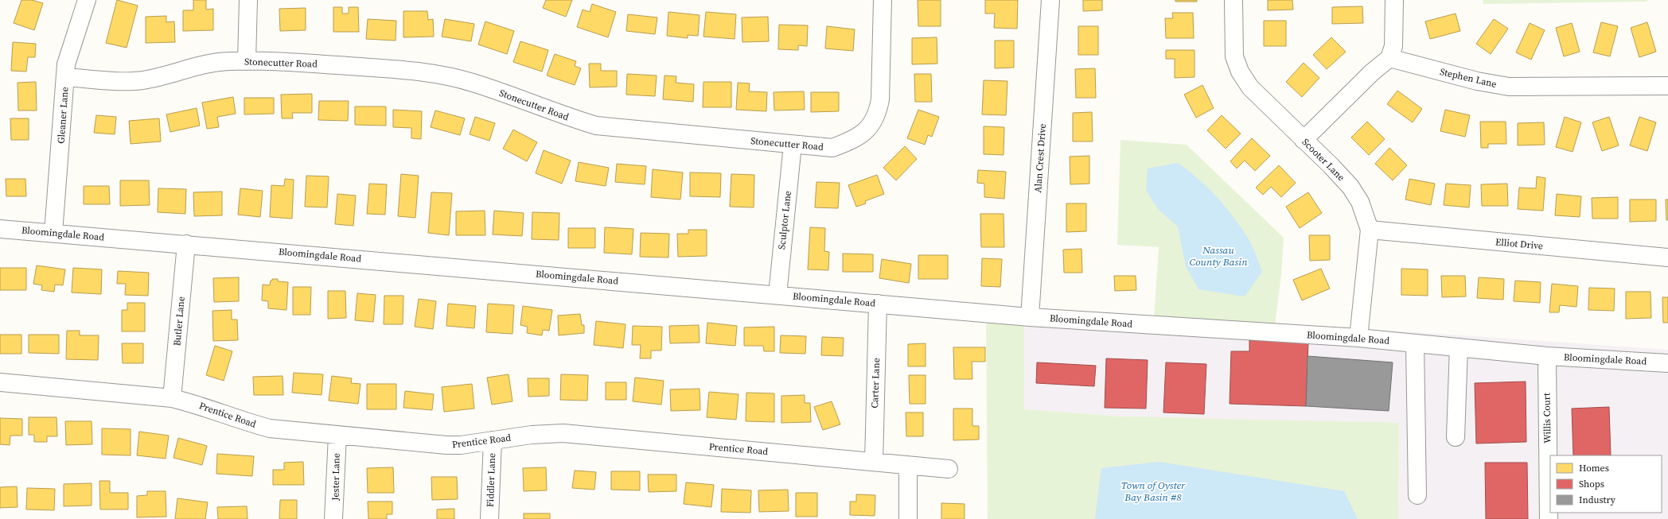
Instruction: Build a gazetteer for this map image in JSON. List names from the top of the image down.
{
  "streets": {
    "street": [
      "Stonecutter Road",
      "Stephen Lane",
      "Gleaner Lane",
      "Alan Crest Drive",
      "Scooter Lane",
      "Sculptor Lane",
      "Bloomingdale Road",
      "Elliot Drive",
      "Butler Lane",
      "Carter Lane",
      "Prentice Road",
      "Willis Court",
      "Jester Lane",
      "Fiddler Lane"
    ]
  },
  "crossings": [
    ["Stonecutter Road", "Gleaner Lane"],
    ["Stonecutter Road", "Sculptor Lane"],
    ["Gleaner Lane", "Bloomingdale Road"],
    ["Alan Crest Drive", "Bloomingdale Road"],
    ["Scooter Lane", "Bloomingdale Road"],
    ["Scooter Lane", "Elliot Drive"],
    ["Sculptor Lane", "Bloomingdale Road"],
    ["Bloomingdale Road", "Butler Lane"],
    ["Bloomingdale Road", "Carter Lane"],
    ["Bloomingdale Road", "Willis Court"],
    ["Butler Lane", "Prentice Road"],
    ["Carter Lane", "Prentice Road"],
    ["Prentice Road", "Jester Lane"],
    ["Prentice Road", "Fiddler Lane"]
  ],
  "water": ["Nassau County Basin", "Town of Oyster Bay Basin #8"],
  "legend": ["Homes", "Shops", "Industry"]
}
